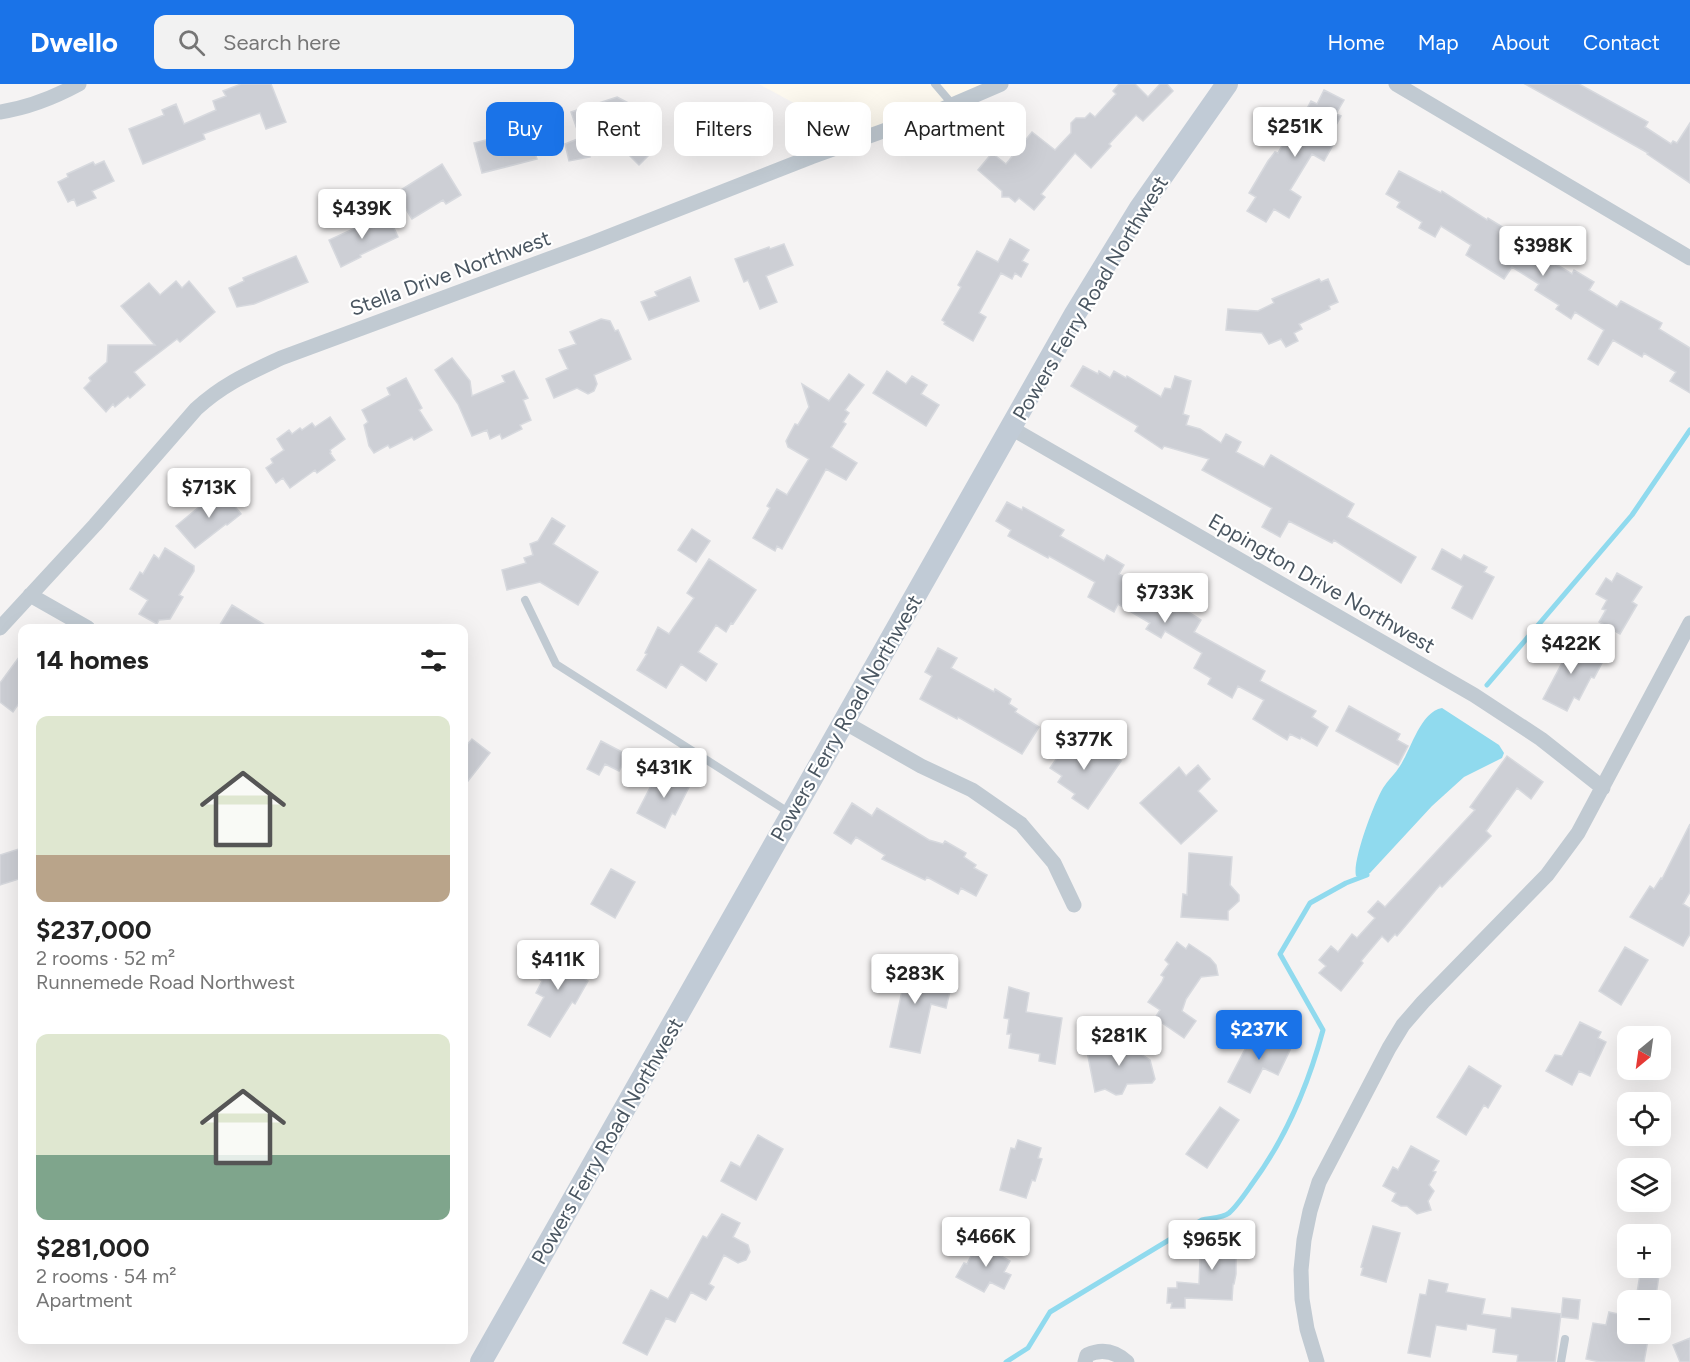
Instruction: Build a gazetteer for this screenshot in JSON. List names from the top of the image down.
{
  "streets": {
    "street": ["Stella Drive Northwest", "Powers Ferry Road Northwest", "Eppington Drive Northwest"]
  },
  "crossings": [
    ["Powers Ferry Road Northwest", "Eppington Drive Northwest"]
  ],
  "north": "bottom left",
  "page": {
    "header": "Dwello",
    "search": "Search here",
    "nav": [
      "Home",
      "Map",
      "About",
      "Contact"
    ],
    "chip": [
      "Buy",
      "Rent",
      "Filters",
      "New",
      "Apartment"
    ],
    "price": [
      "$251K",
      "$439K",
      "$398K",
      "$713K",
      "$733K",
      "$422K",
      "$377K",
      "$431K",
      "$411K",
      "$283K",
      "$237K",
      "$281K",
      "$466K",
      "$965K"
    ],
    "heading": "14 homes",
    "list": [
      {
        "name": "$237,000",
        "note": "2 rooms · 52 m² · Runnemede Road Northwest"
      },
      {
        "name": "$281,000",
        "note": "2 rooms · 54 m² · Apartment"
      }
    ],
    "map_buttons": ["+", "−"]
  }
}
